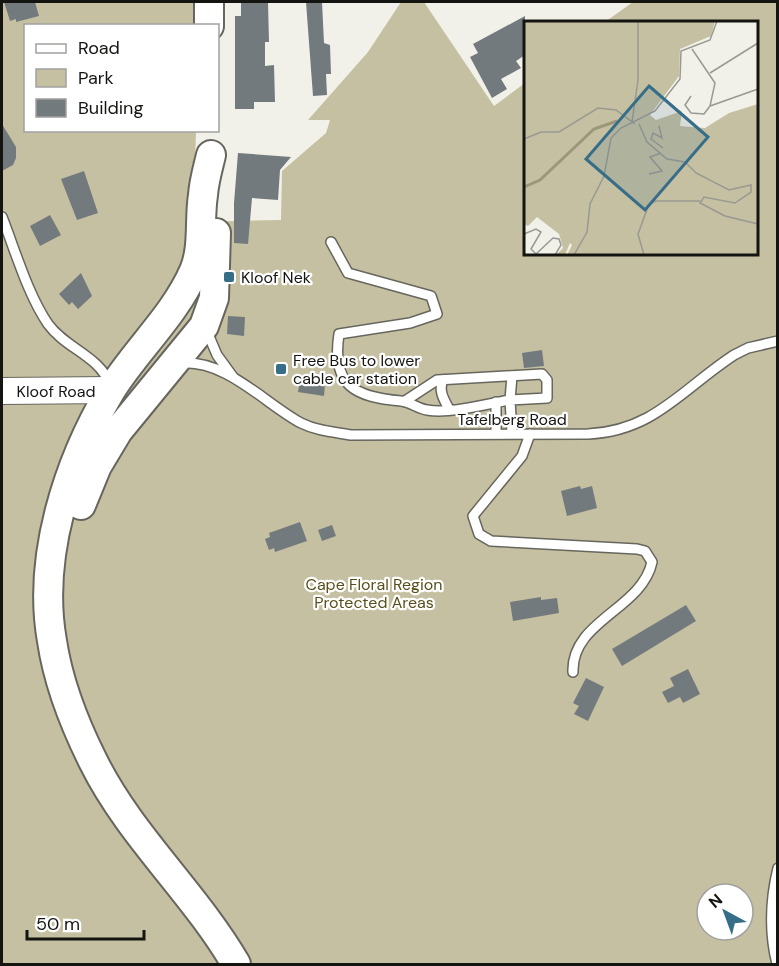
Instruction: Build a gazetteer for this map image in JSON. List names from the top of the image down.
{
  "streets": {
    "main road": ["Kloof Road"],
    "lane": ["Tafelberg Road"]
  },
  "parks": ["Cape Floral Region Protected Areas"],
  "places": {
    "transit": ["Kloof Nek", "Free Bus to lower cable car station"]
  },
  "legend": ["Road", "Park", "Building"],
  "scale_bar": "50 m",
  "north": "top left"
}
